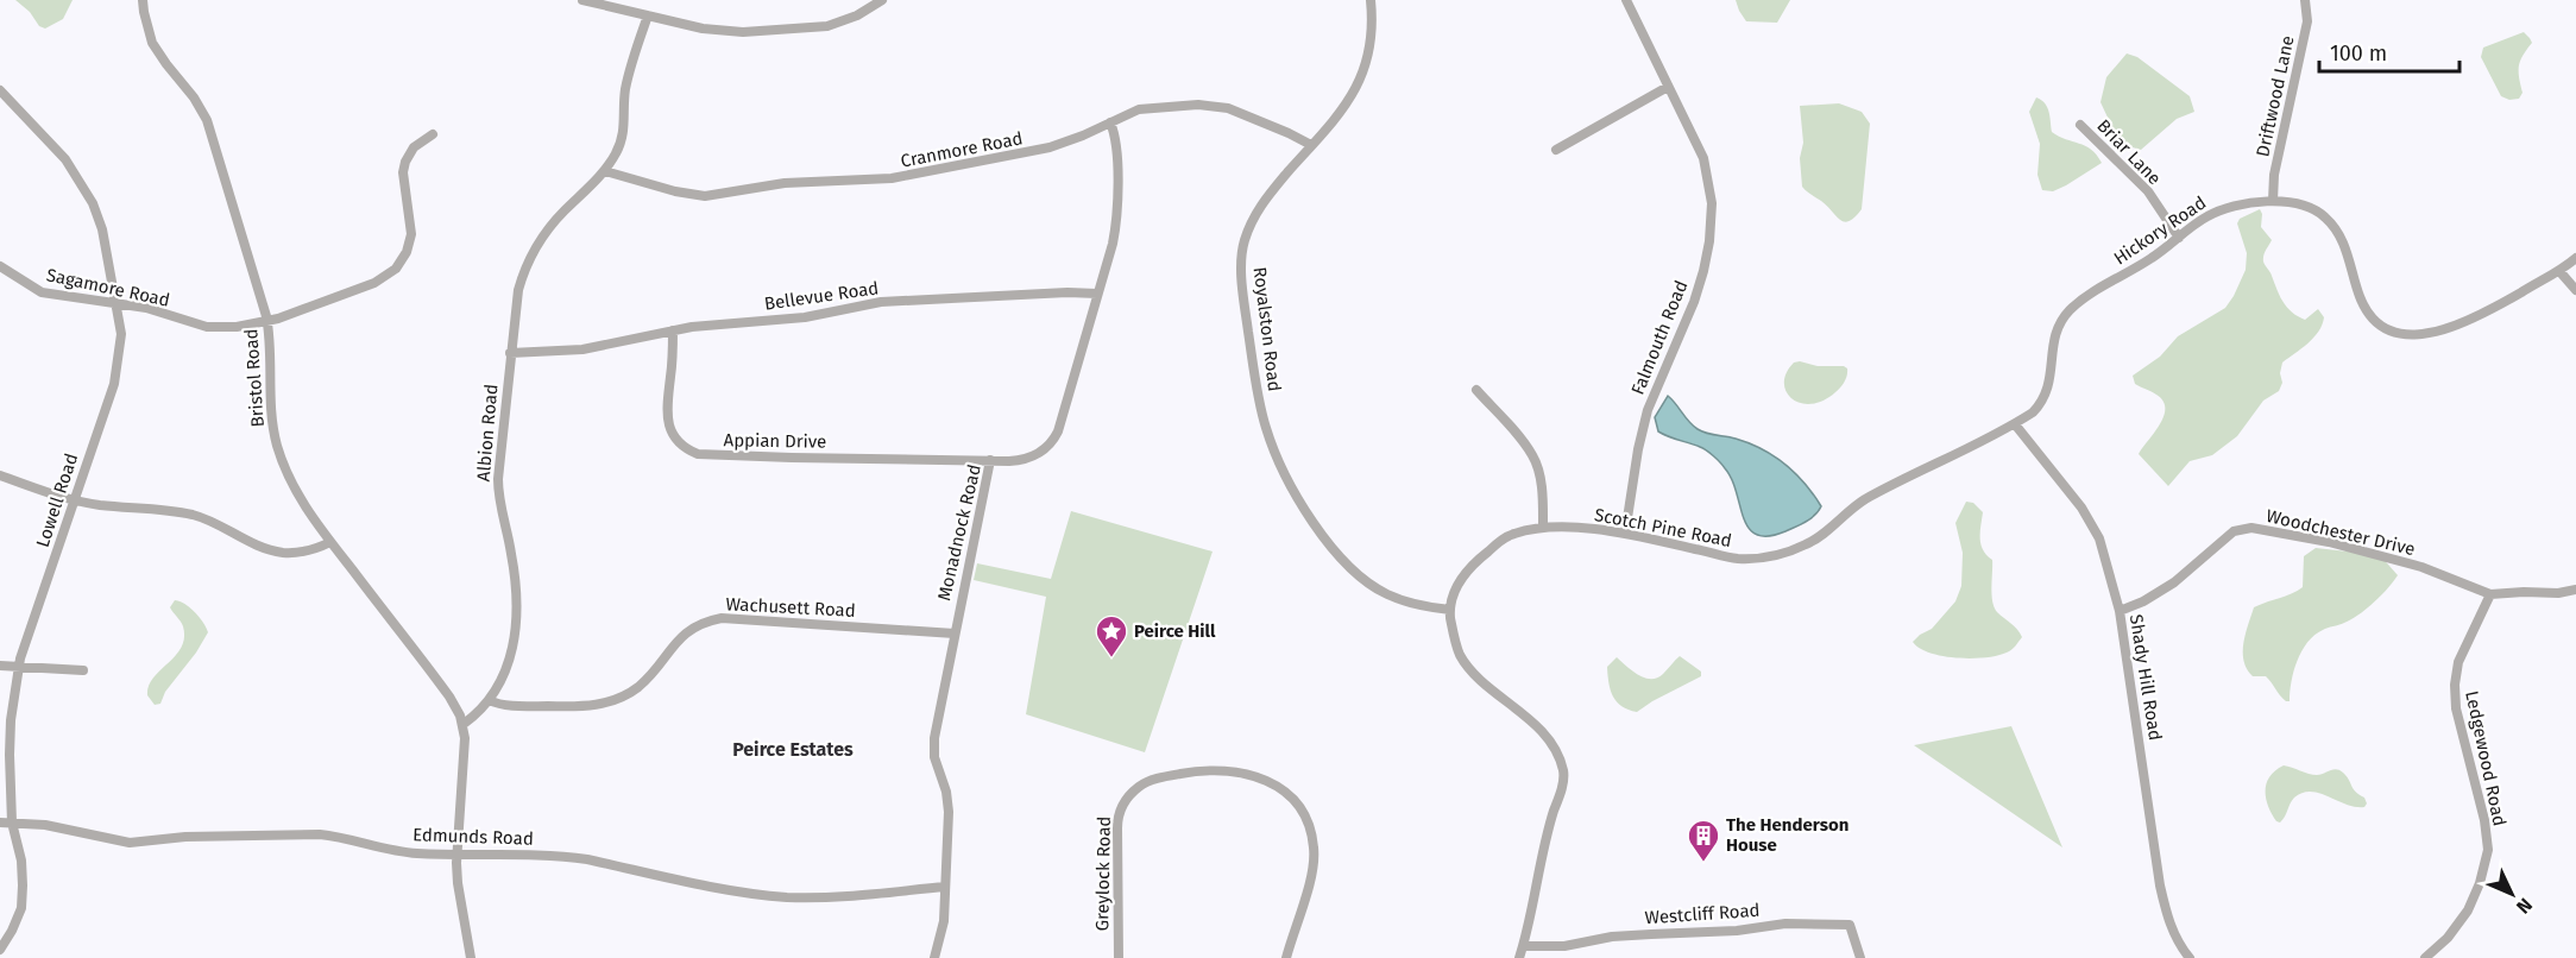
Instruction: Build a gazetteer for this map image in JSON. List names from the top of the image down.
{
  "streets": {
    "street": [
      "Driftwood Lane",
      "Cranmore Road",
      "Briar Lane",
      "Hickory Road",
      "Sagamore Road",
      "Bellevue Road",
      "Royalston Road",
      "Falmouth Road",
      "Bristol Road",
      "Albion Road",
      "Appian Drive",
      "Lowell Road",
      "Scotch Pine Road",
      "Monadnock Road",
      "Woodchester Drive",
      "Wachusett Road",
      "Shady Hill Road",
      "Ledgewood Road",
      "Edmunds Road",
      "Greylock Road",
      "Westcliff Road"
    ]
  },
  "crossings": [
    ["Driftwood Lane", "Hickory Road"],
    ["Cranmore Road", "Royalston Road"],
    ["Cranmore Road", "Albion Road"],
    ["Cranmore Road", "Monadnock Road"],
    ["Briar Lane", "Hickory Road"],
    ["Hickory Road", "Scotch Pine Road"],
    ["Hickory Road", "Shady Hill Road"],
    ["Sagamore Road", "Bristol Road"],
    ["Sagamore Road", "Lowell Road"],
    ["Bellevue Road", "Albion Road"],
    ["Bellevue Road", "Appian Drive"],
    ["Bellevue Road", "Monadnock Road"],
    ["Royalston Road", "Scotch Pine Road"],
    ["Falmouth Road", "Scotch Pine Road"],
    ["Bristol Road", "Albion Road"],
    ["Albion Road", "Wachusett Road"],
    ["Appian Drive", "Monadnock Road"],
    ["Lowell Road", "Edmunds Road"],
    ["Scotch Pine Road", "Shady Hill Road"],
    ["Monadnock Road", "Wachusett Road"],
    ["Monadnock Road", "Edmunds Road"],
    ["Woodchester Drive", "Shady Hill Road"],
    ["Woodchester Drive", "Ledgewood Road"]
  ],
  "districts": ["Peirce Estates"],
  "places": {
    "place": ["Peirce Hill"],
    "building": ["The Henderson House"]
  },
  "scale_bar": "100 m",
  "north": "bottom right"
}
